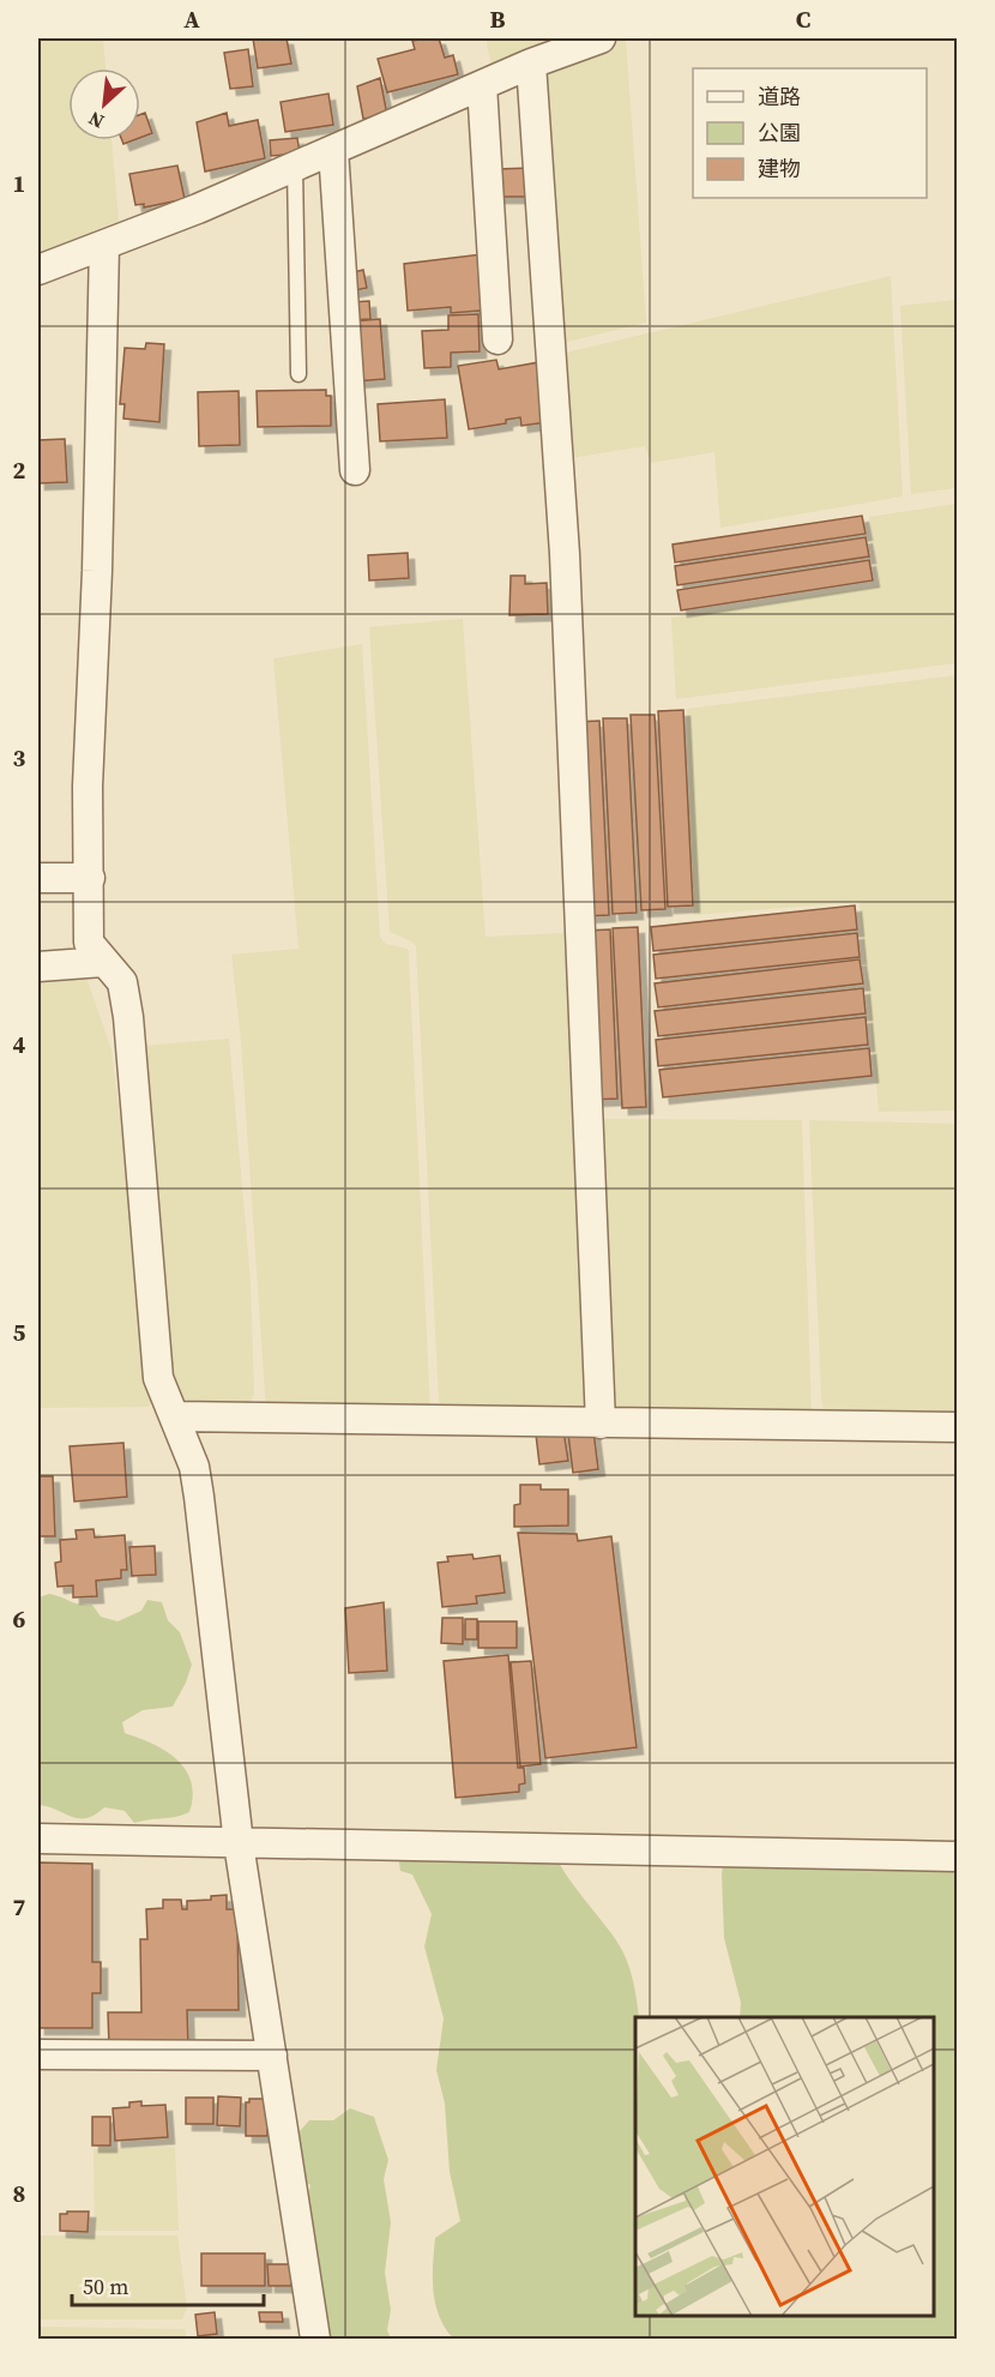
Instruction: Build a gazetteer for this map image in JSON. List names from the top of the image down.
{
  "legend": ["道路", "公園", "建物"],
  "scale_bar": "50 m",
  "north": "bottom left",
  "grid": {
    "columns": ["A", "B", "C"],
    "rows": [
      "1",
      "2",
      "3",
      "4",
      "5",
      "6",
      "7",
      "8"
    ]
  }
}
